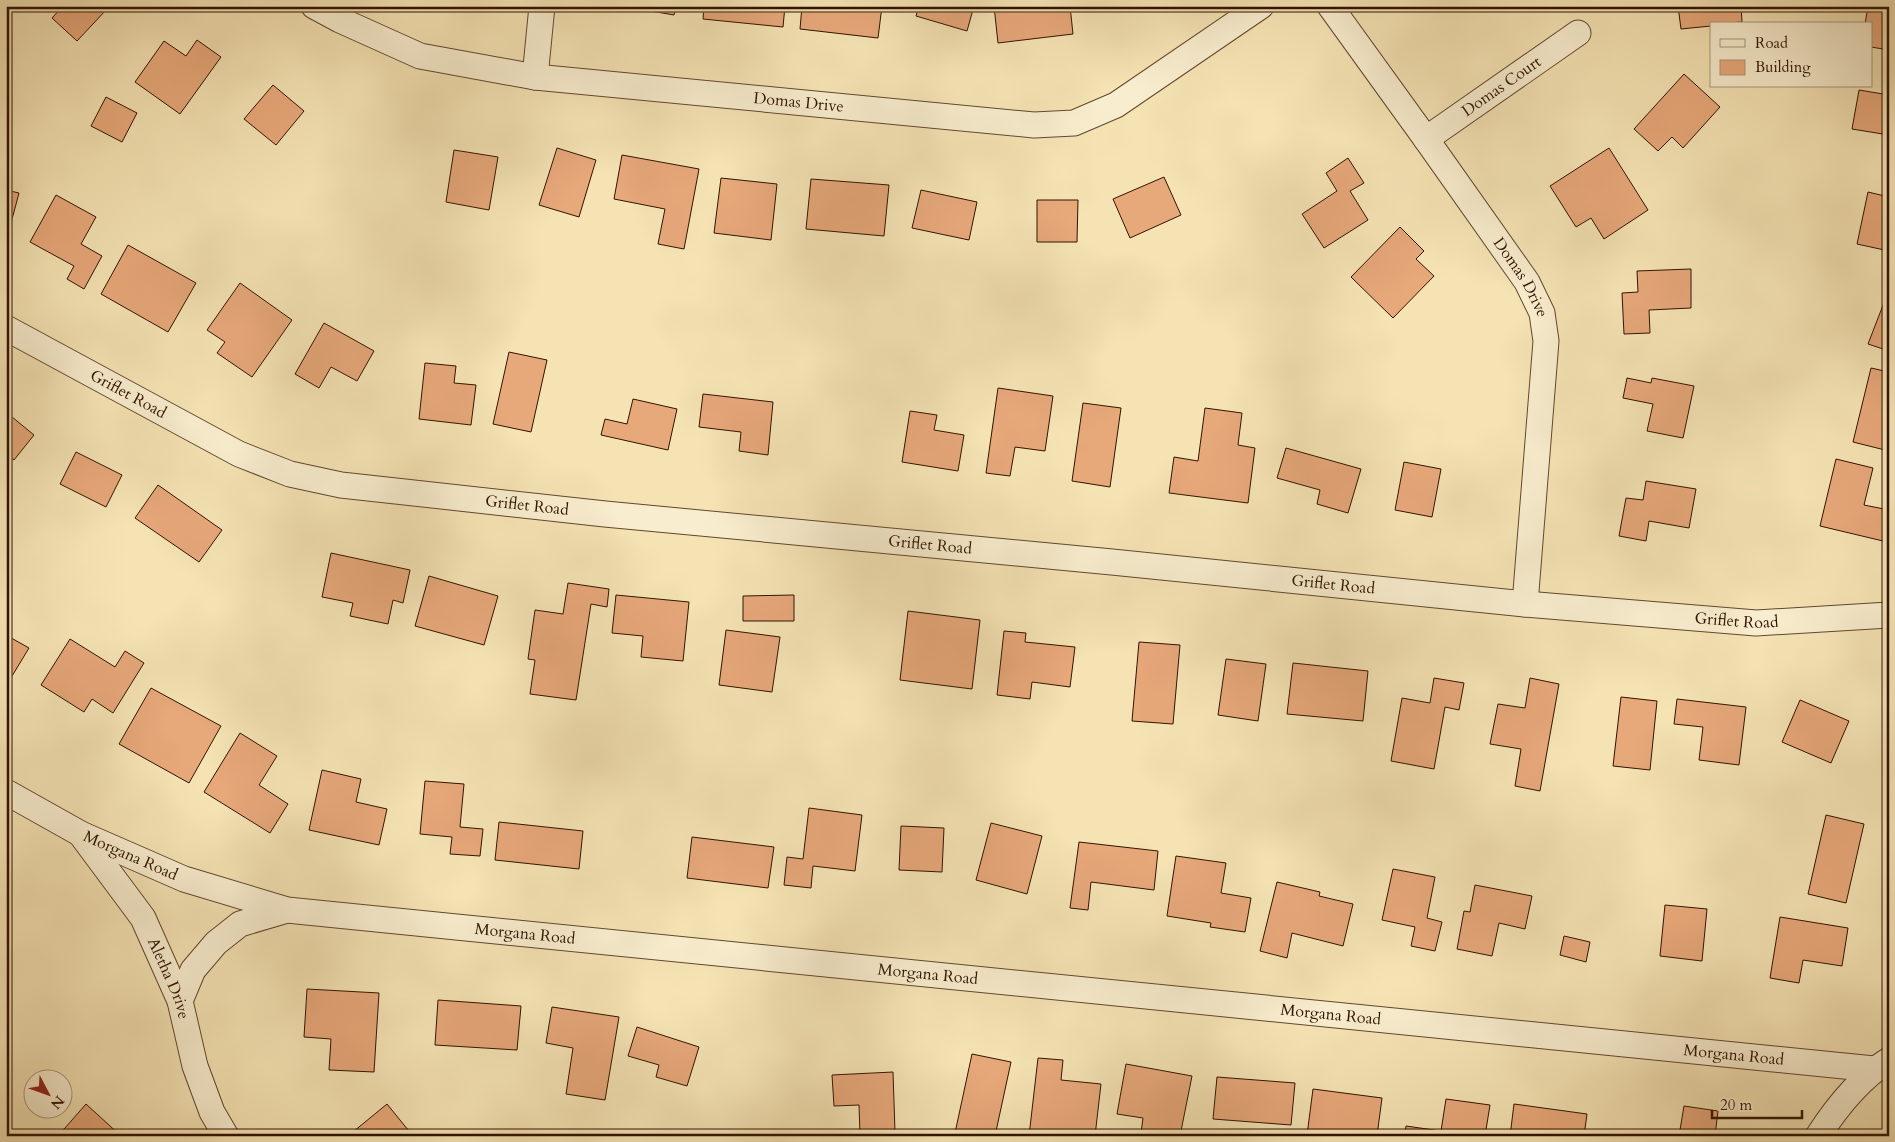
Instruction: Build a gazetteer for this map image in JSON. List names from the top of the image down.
{
  "streets": {
    "street": [
      "Domas Court",
      "Domas Drive",
      "Griflet Road",
      "Morgana Road",
      "Aletha Drive"
    ]
  },
  "crossings": [
    ["Domas Court", "Domas Drive"],
    ["Domas Drive", "Griflet Road"],
    ["Morgana Road", "Aletha Drive"]
  ],
  "legend": ["Road", "Building"],
  "scale_bar": "20 m",
  "north": "bottom right"
}
